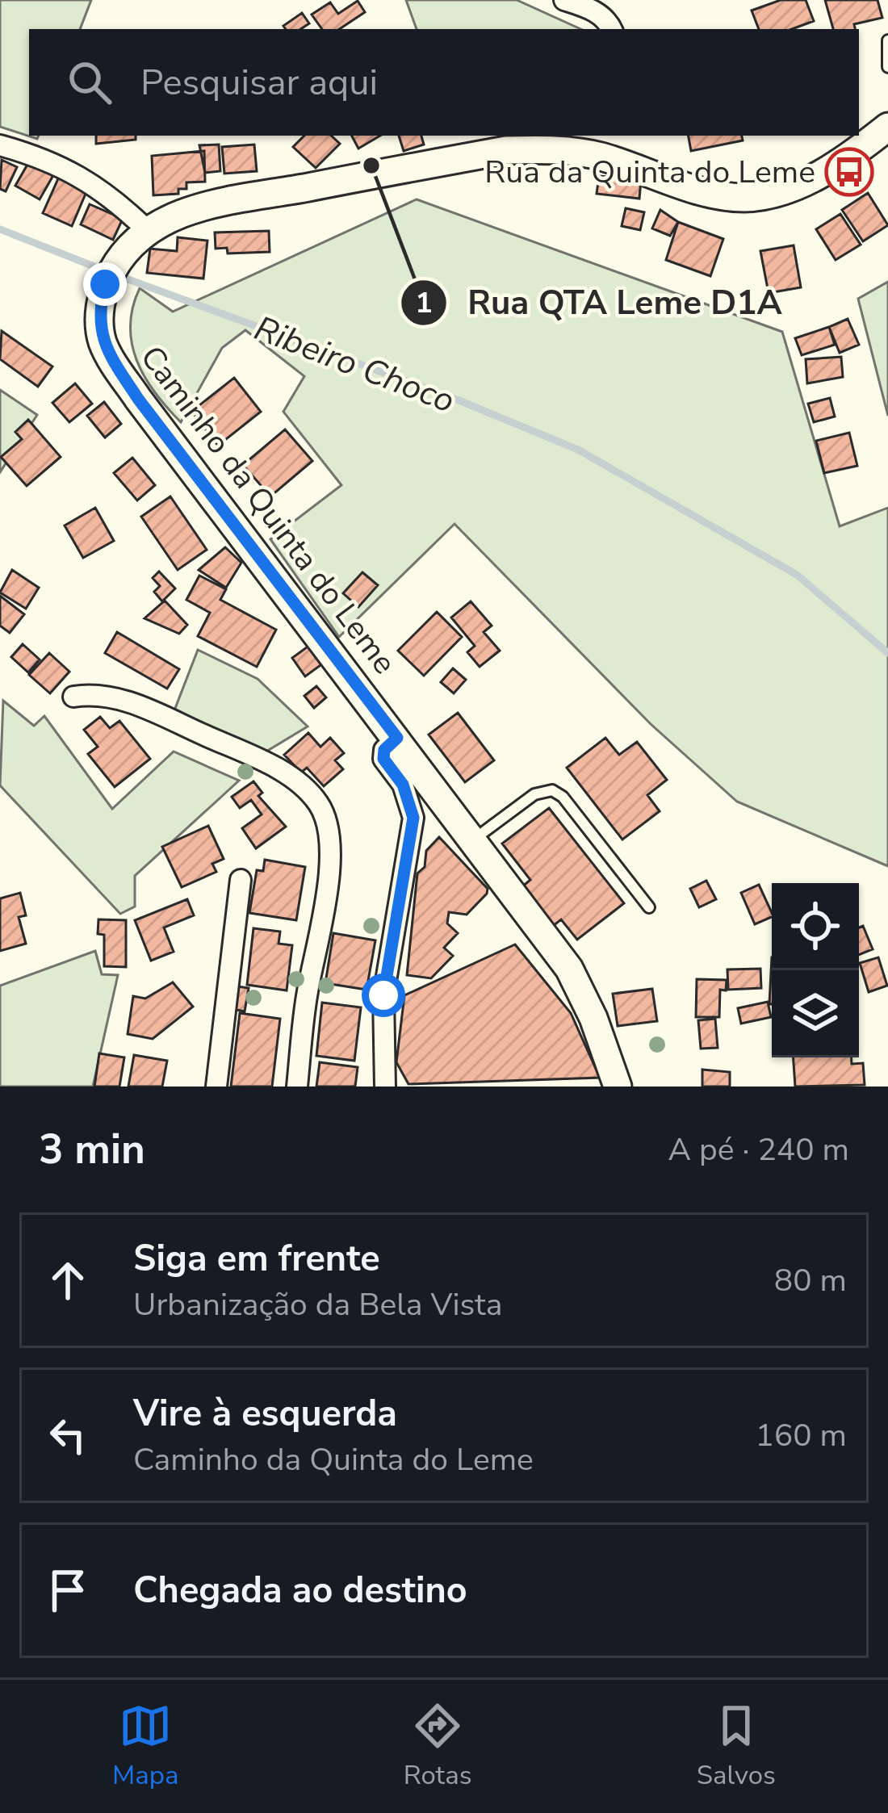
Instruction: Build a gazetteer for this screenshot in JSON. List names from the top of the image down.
{
  "streets": {
    "street": ["Caminho da Quinta do Leme"]
  },
  "water": ["Ribeiro Choco"],
  "places": {
    "other": ["Rua QTA Leme D1A"],
    "bus stop": ["Rua da Quinta do Leme"]
  },
  "page": {
    "search": "Pesquisar aqui",
    "heading": ["3 min", "A pé · 240 m"],
    "list": [
      ["Siga em frente", "Urbanização da Bela Vista", "80 m"],
      ["Vire à esquerda", "Caminho da Quinta do Leme", "160 m"],
      "Chegada ao destino"
    ],
    "nav": ["Mapa", "Rotas", "Salvos"]
  }
}
